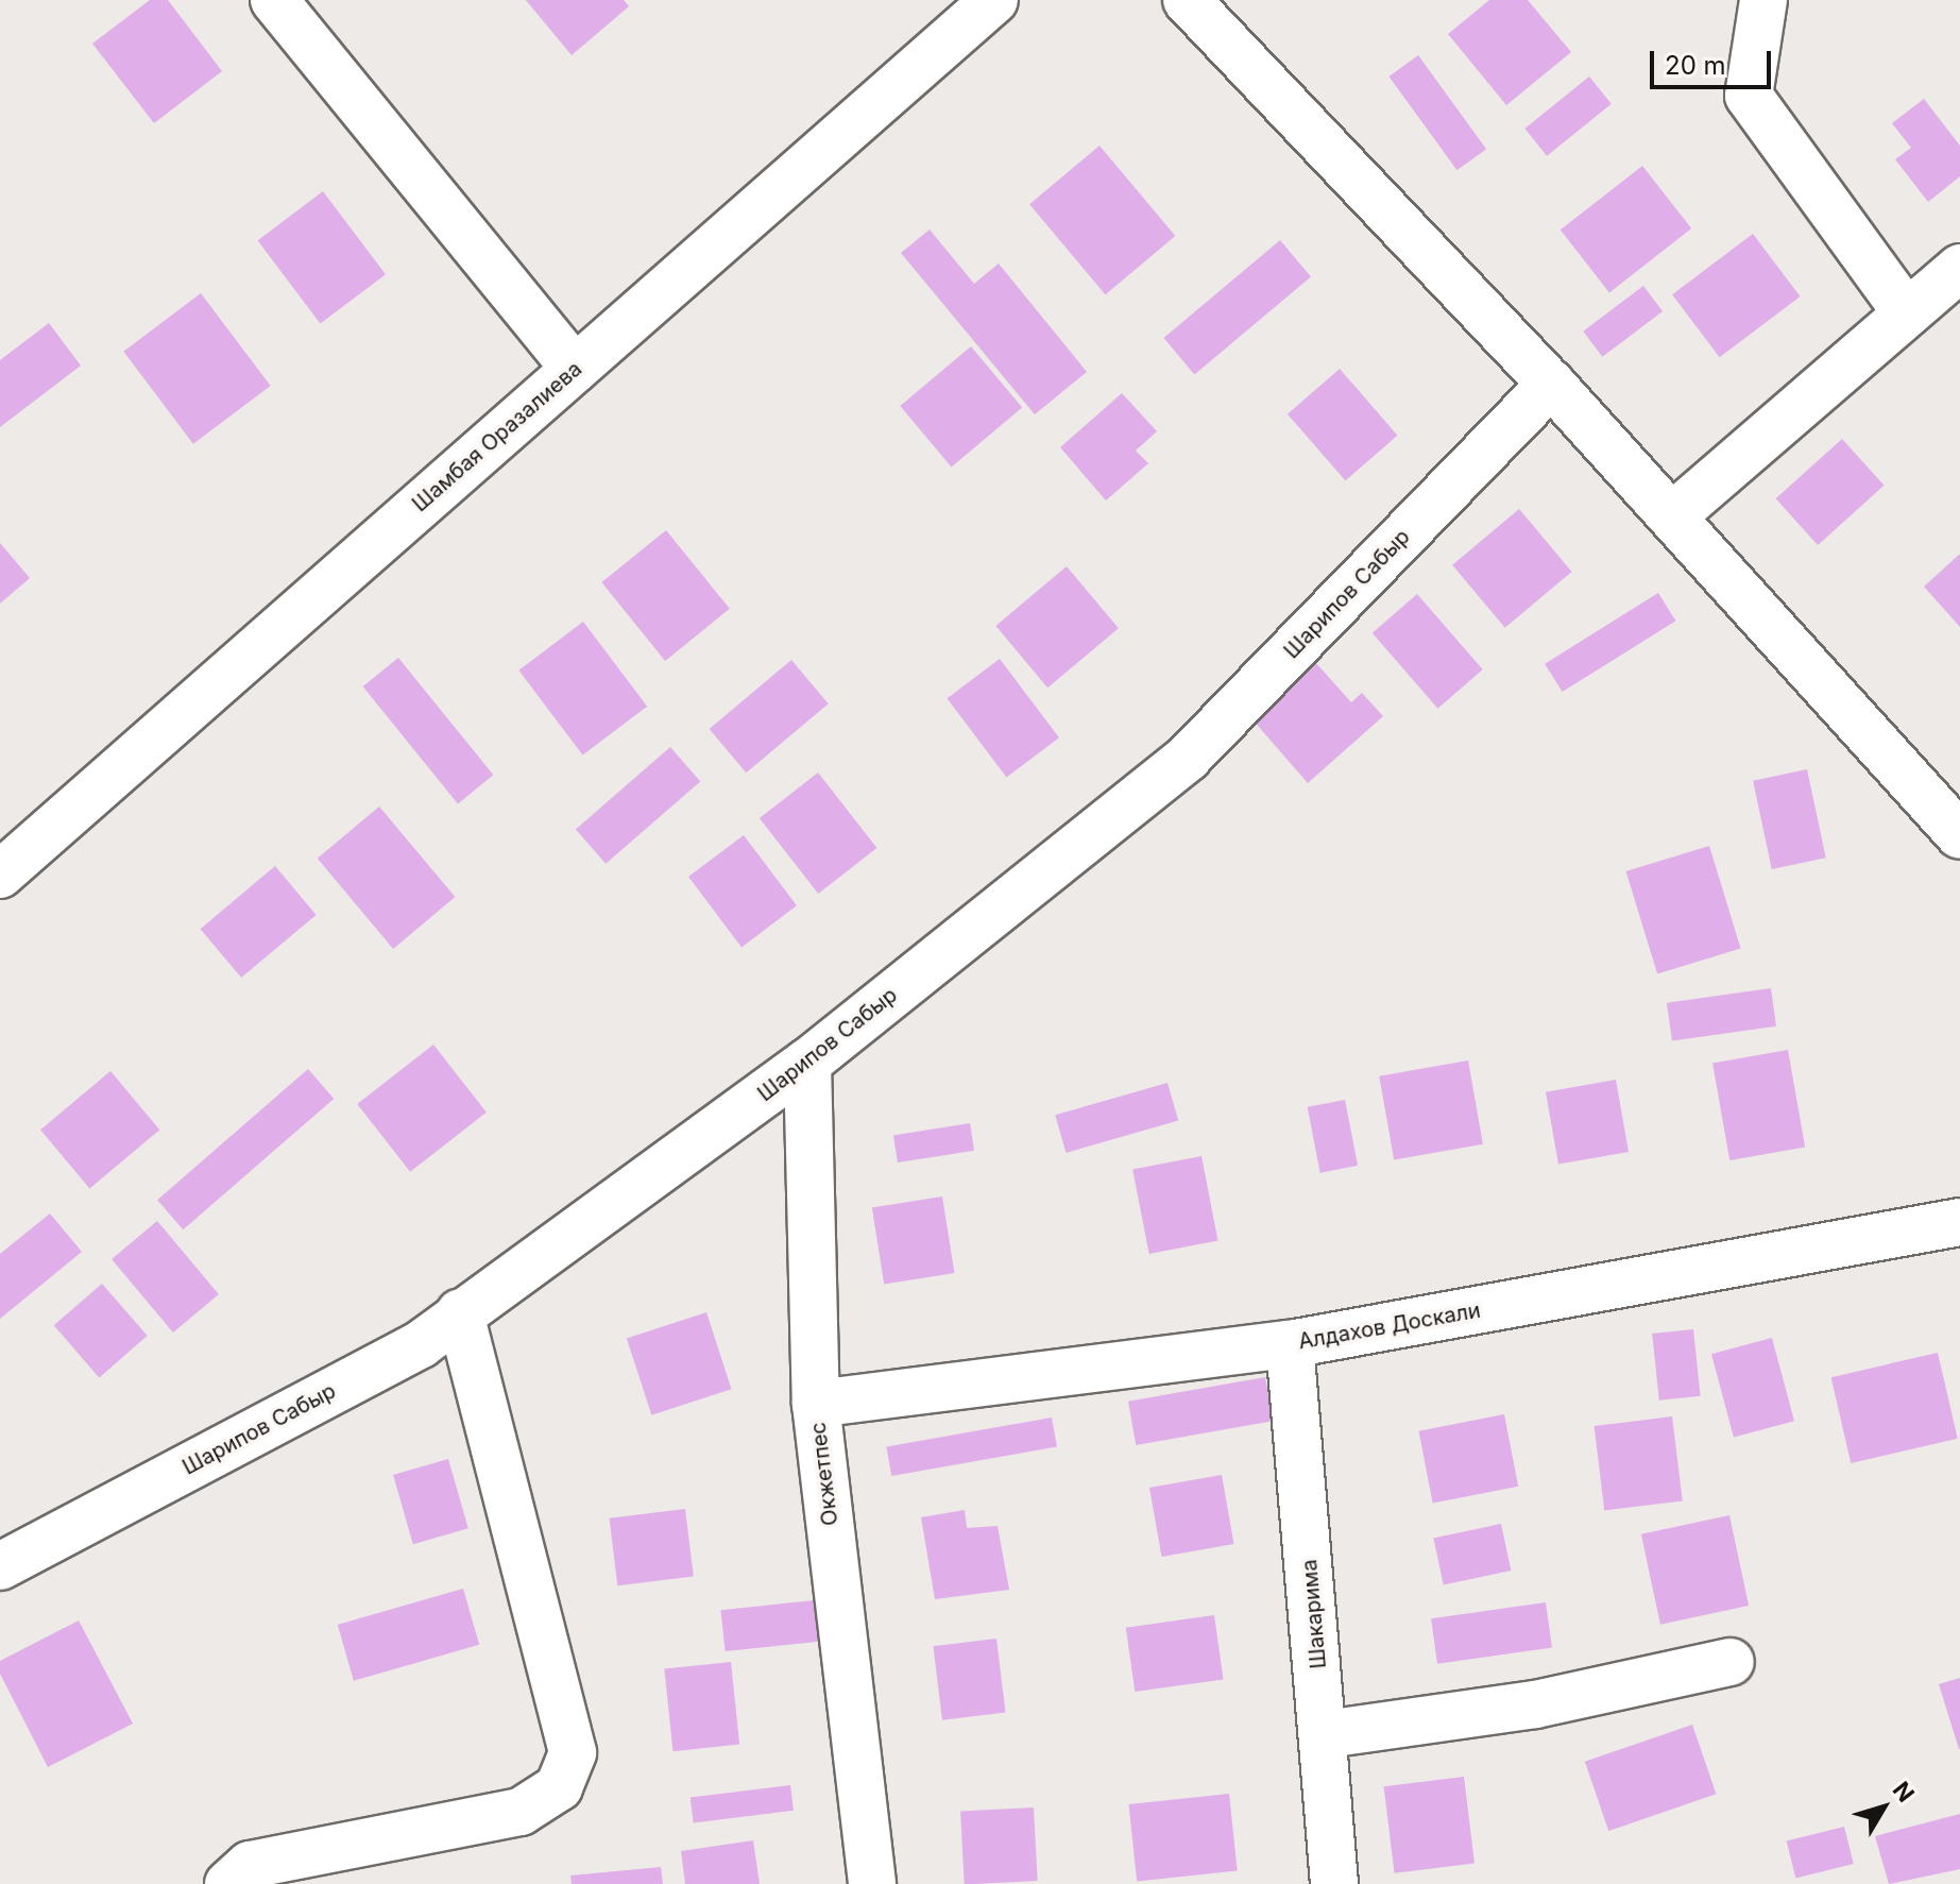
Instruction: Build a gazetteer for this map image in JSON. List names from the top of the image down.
{
  "streets": {
    "street": [
      "Шамбая Оразалиева",
      "Шарипов Сабыр",
      "Алдахов Доскали",
      "Окжетпес",
      "Шакарима"
    ]
  },
  "crossings": [
    ["Шарипов Сабыр", "Окжетпес"],
    ["Алдахов Доскали", "Окжетпес"],
    ["Алдахов Доскали", "Шакарима"]
  ],
  "scale_bar": "20 m",
  "north": "top right"
}
